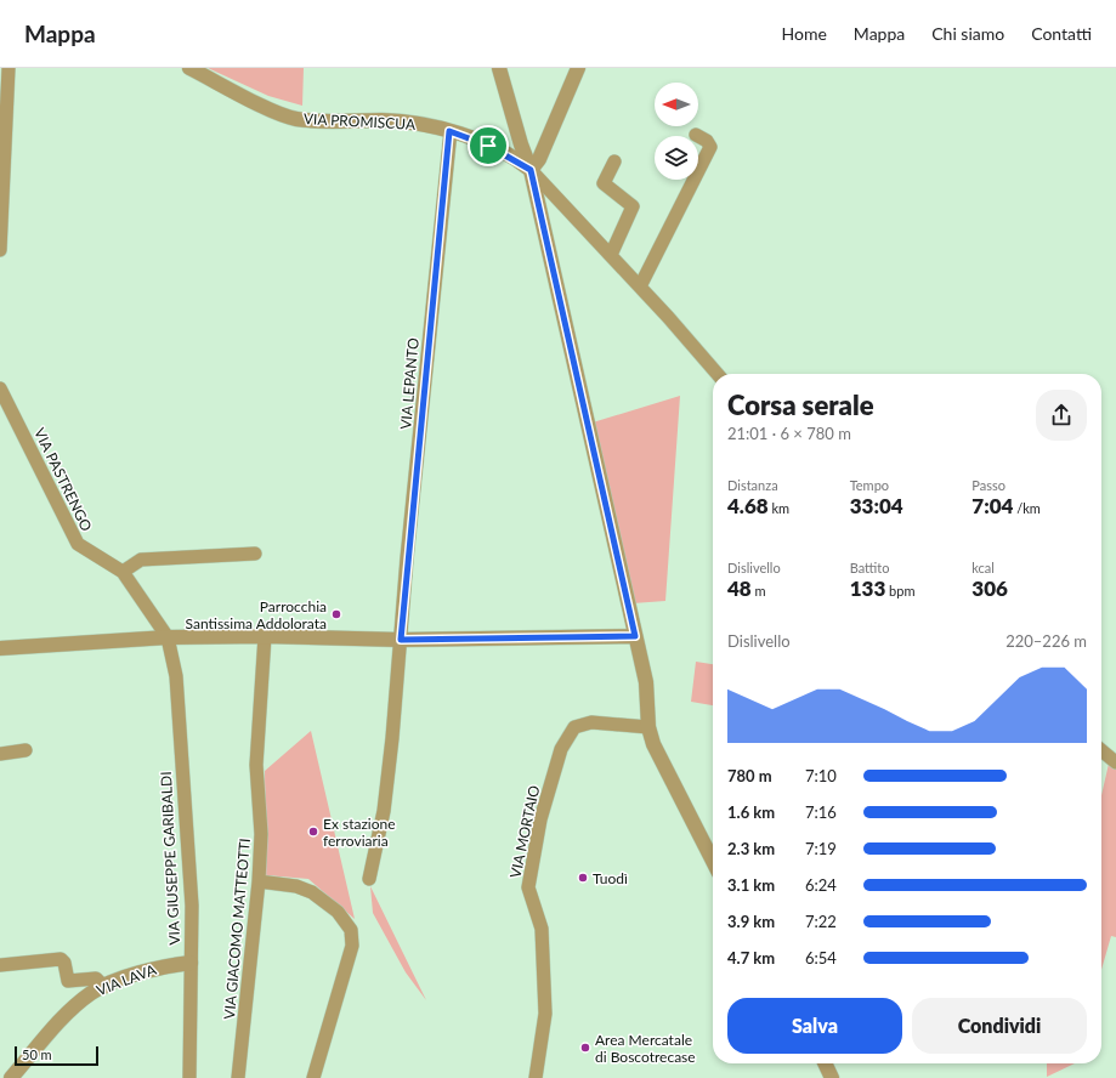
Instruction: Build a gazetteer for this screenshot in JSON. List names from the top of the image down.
{
  "streets": {
    "street": [
      "VIA PROMISCUA",
      "VIA LEPANTO",
      "VIA PASTRENGO",
      "VIA MORTAIO",
      "VIA GIUSEPPE GARIBALDI",
      "VIA GIACOMO MATTEOTTI",
      "VIA LAVA"
    ]
  },
  "crossings": [
    ["VIA PROMISCUA", "VIA LEPANTO"],
    ["VIA PASTRENGO", "VIA GIUSEPPE GARIBALDI"],
    ["VIA GIUSEPPE GARIBALDI", "VIA LAVA"]
  ],
  "places": [
    "Parrocchia Santissima Addolorata",
    "Ex stazione ferroviaria",
    "Tuodì",
    "Area Mercatale di Boscotrecase"
  ],
  "scale_bar": "50 m",
  "north": "left",
  "page": {
    "header": "Mappa",
    "nav": [
      "Home",
      "Mappa",
      "Chi siamo",
      "Contatti"
    ],
    "heading": ["Corsa serale", "21:01 · 6 × 780 m"],
    "stats": [
      ["Distanza", "4.68 km"],
      ["Tempo", "33:04"],
      ["Passo", "7:04 /km"],
      ["Dislivello", "48 m"],
      ["Battito", "133 bpm"],
      ["kcal", "306"]
    ],
    "chart": ["Dislivello", "220–226 m"],
    "list": [
      {
        "name": "780 m",
        "note": "7:10"
      },
      {
        "name": "1.6 km",
        "note": "7:16"
      },
      {
        "name": "2.3 km",
        "note": "7:19"
      },
      {
        "name": "3.1 km",
        "note": "6:24"
      },
      {
        "name": "3.9 km",
        "note": "7:22"
      },
      {
        "name": "4.7 km",
        "note": "6:54"
      }
    ],
    "buttons": ["Salva", "Condividi"],
    "scale": "50 m"
  }
}
